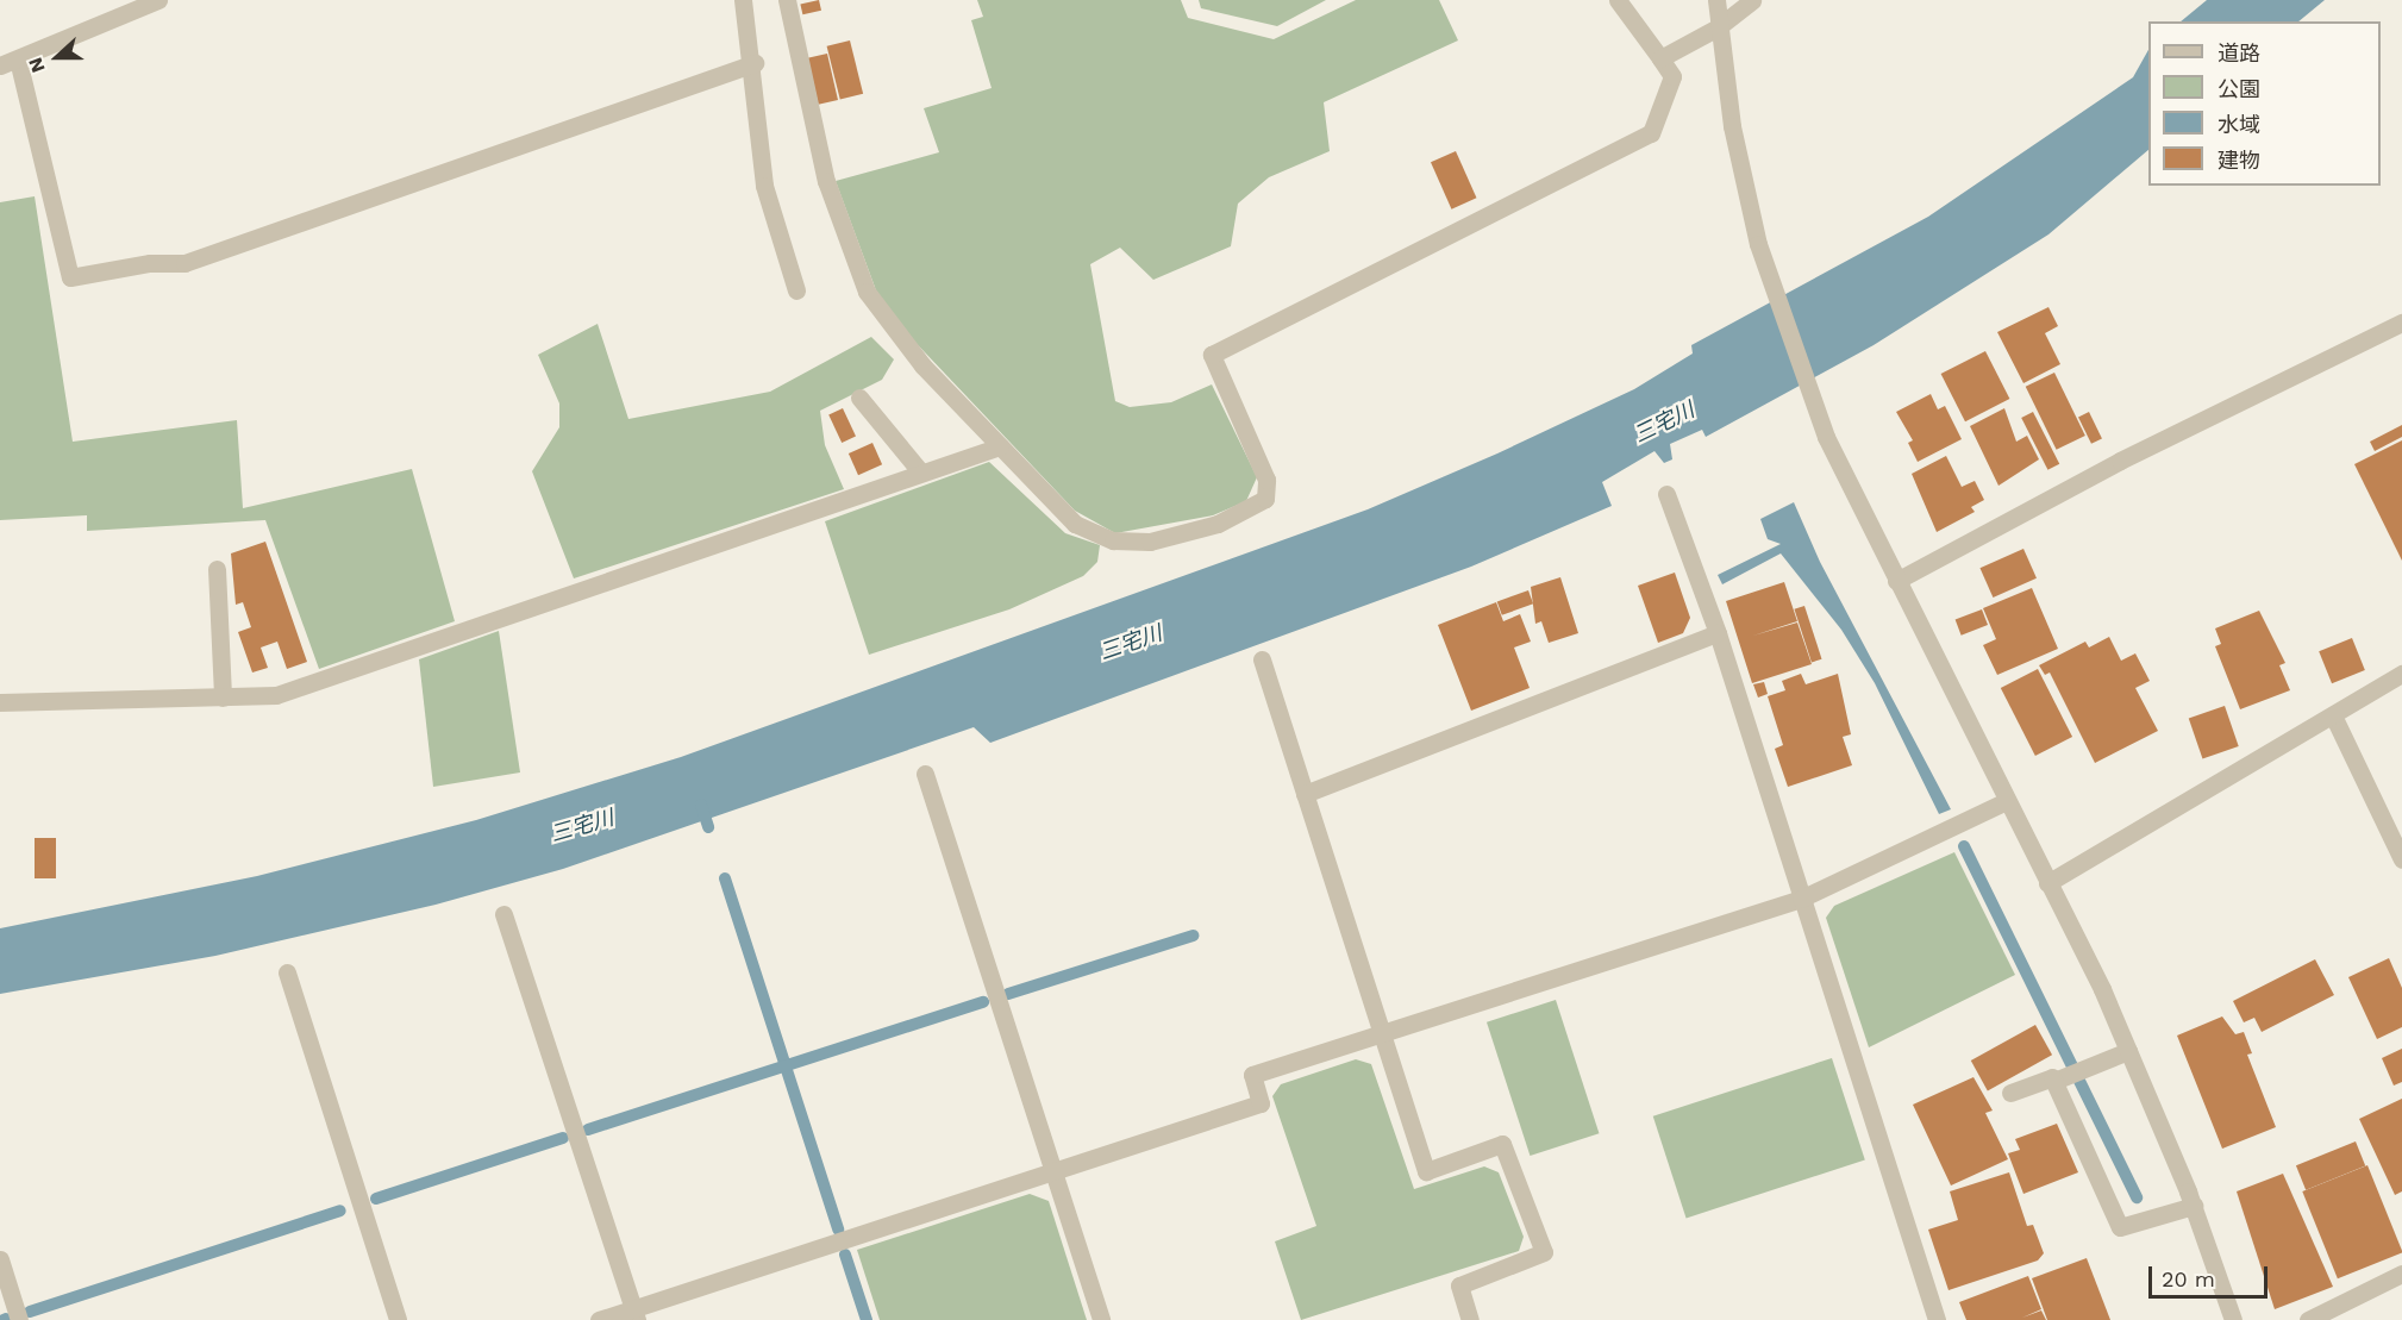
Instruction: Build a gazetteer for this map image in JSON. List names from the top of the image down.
{
  "water": ["三宅川"],
  "legend": [
    "道路",
    "公園",
    "水域",
    "建物"
  ],
  "scale_bar": "20 m",
  "north": "left"
}
